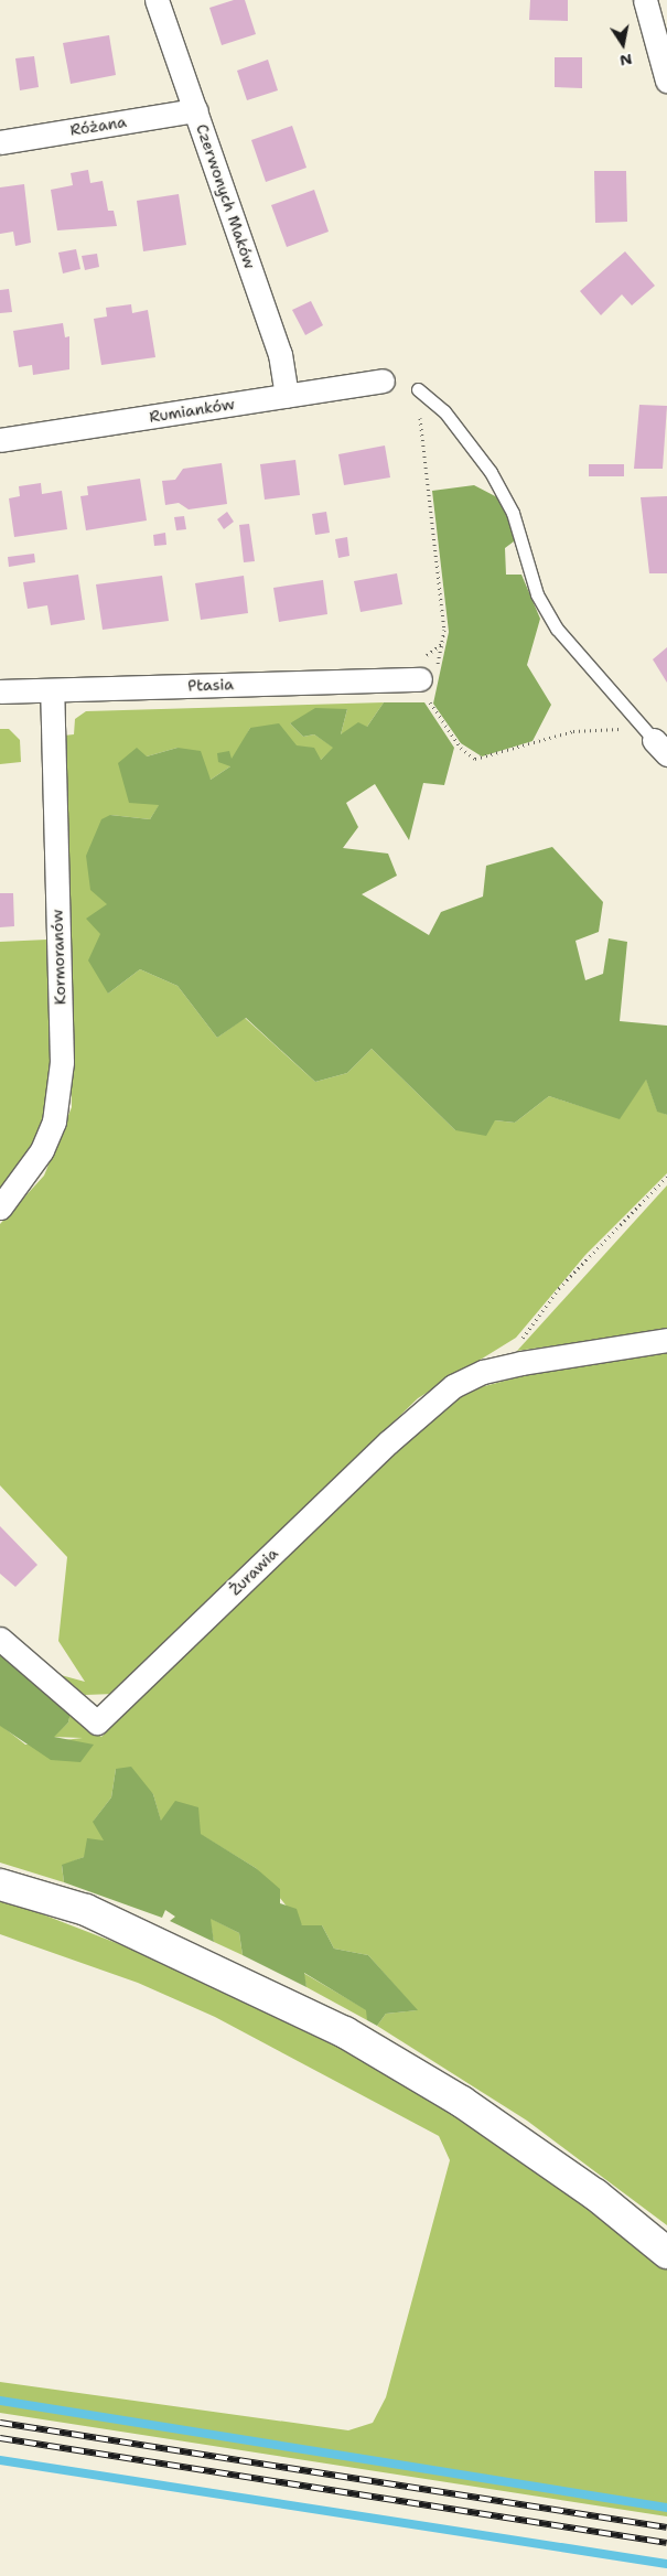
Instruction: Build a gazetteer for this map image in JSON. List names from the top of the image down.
{
  "streets": {
    "street": [
      "Różana",
      "Czerwonych Maków",
      "Rumianków",
      "Ptasia",
      "Kormoranów",
      "Żurawia"
    ]
  },
  "crossings": [
    ["Różana", "Czerwonych Maków"],
    ["Czerwonych Maków", "Rumianków"],
    ["Ptasia", "Kormoranów"]
  ],
  "north": "bottom"
}
